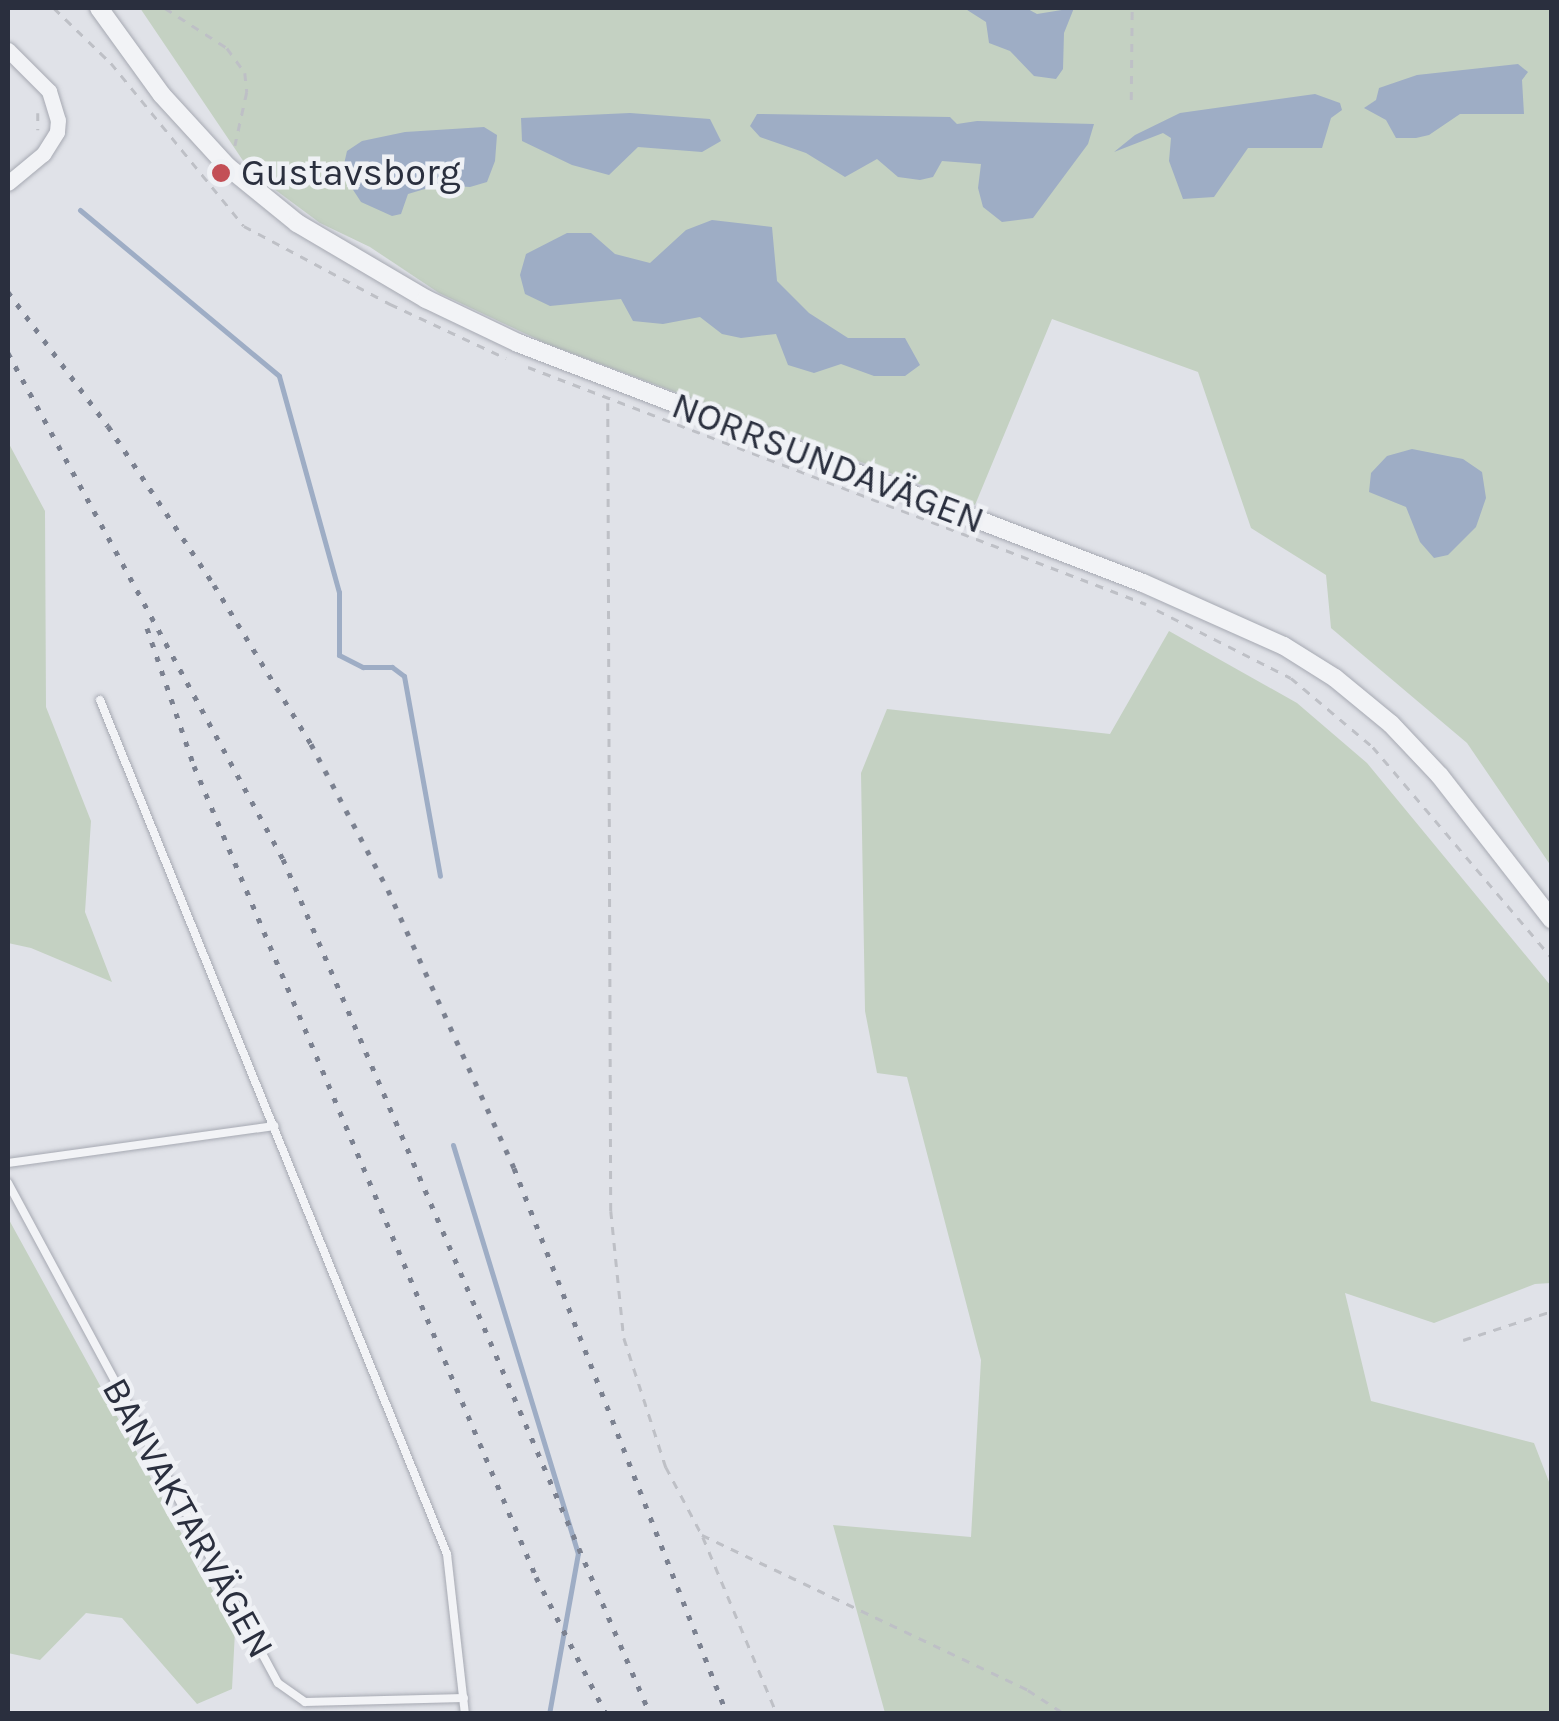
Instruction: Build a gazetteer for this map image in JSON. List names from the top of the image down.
{
  "streets": {
    "street": ["NORRSUNDAVÄGEN"],
    "lane": ["BANVAKTARVÄGEN"]
  },
  "places": ["Gustavsborg"]
}
